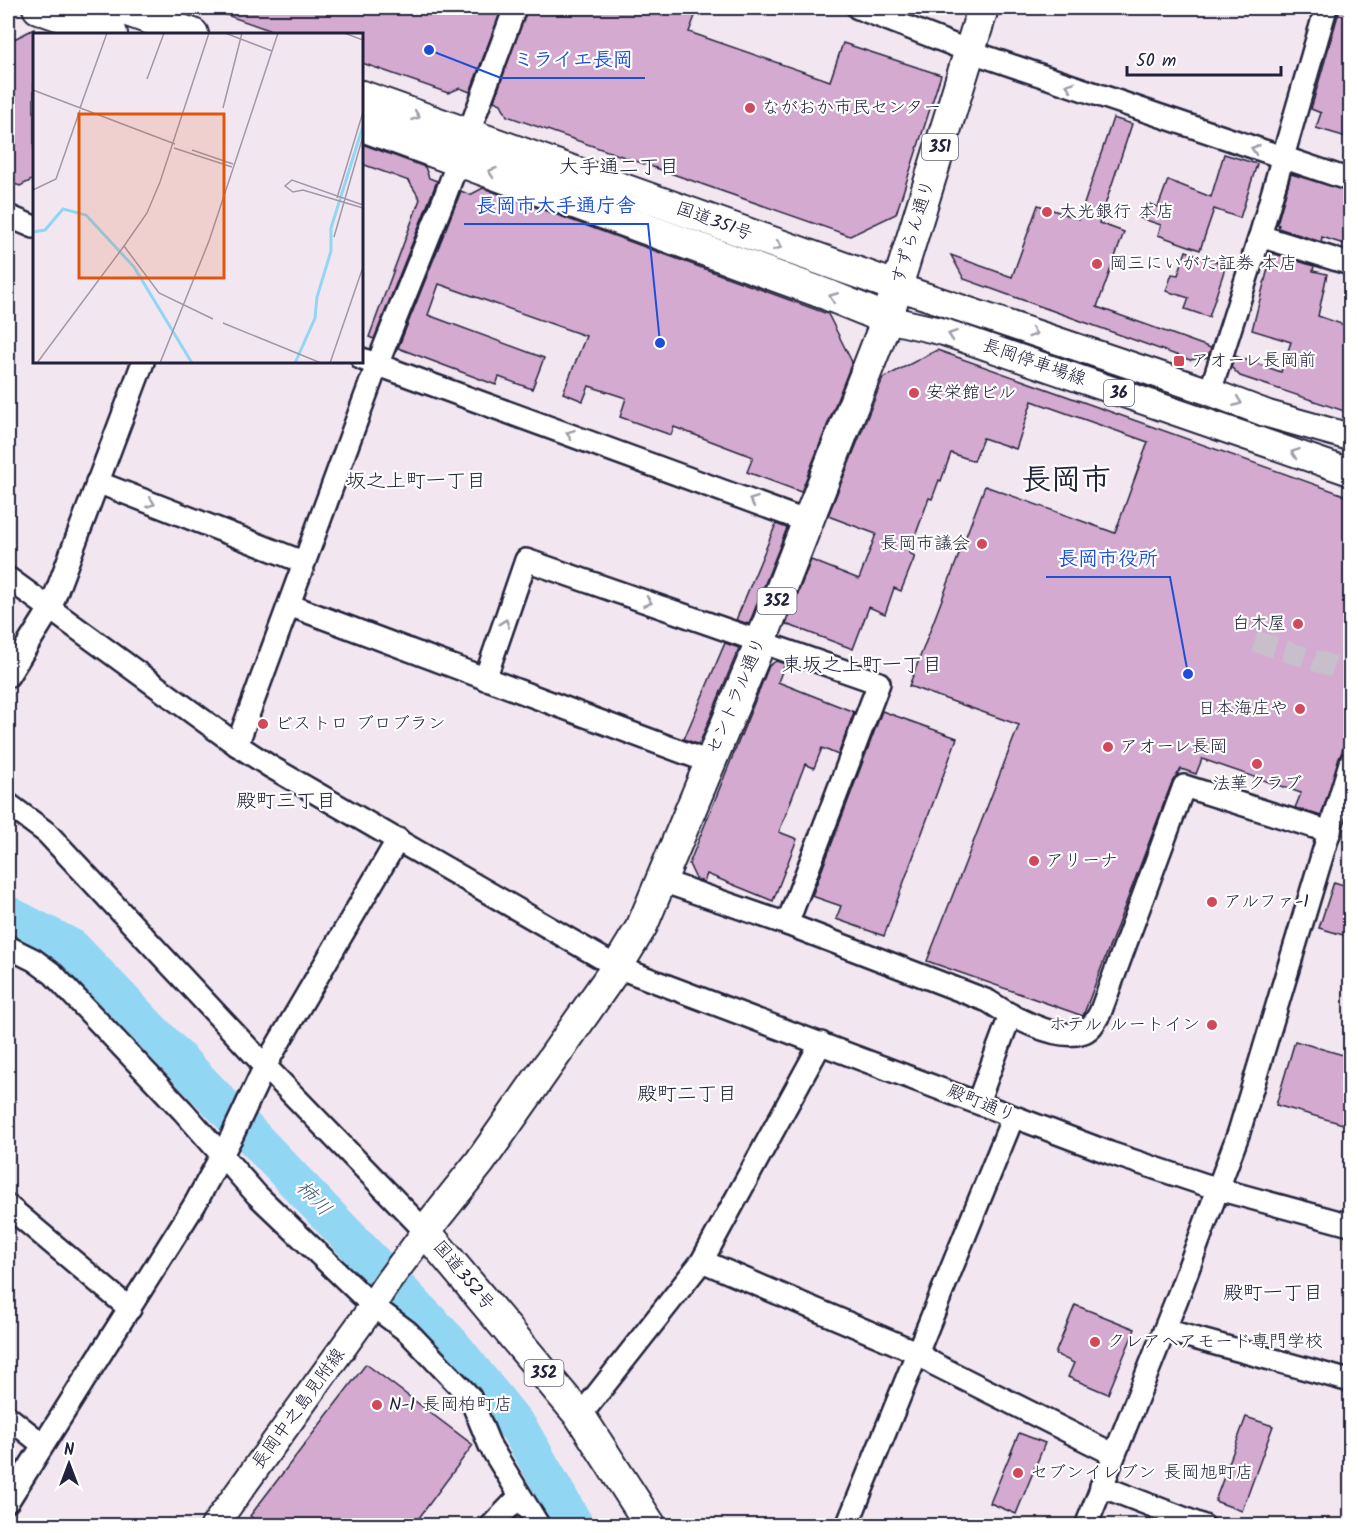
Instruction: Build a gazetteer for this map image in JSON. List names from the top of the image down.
{
  "streets": {
    "highway": [
      "351",
      "国道351号",
      "すずらん通り",
      "352",
      "セントラル通り",
      "国道352号"
    ],
    "main road": ["長岡停車場線", "36", "長岡中之島見附線"],
    "street": ["殿町通り"]
  },
  "crossings": [
    ["国道351号", "すずらん通り"],
    ["国道351号", "長岡停車場線"],
    ["国道351号", "セントラル通り"],
    ["すずらん通り", "長岡停車場線"],
    ["すずらん通り", "セントラル通り"],
    ["長岡停車場線", "セントラル通り"],
    ["セントラル通り", "殿町通り"],
    ["セントラル通り", "国道352号"],
    ["殿町通り", "国道352号"],
    ["国道352号", "長岡中之島見附線"]
  ],
  "districts": [
    "大手通二丁目",
    "長岡市",
    "坂之上町一丁目",
    "東坂之上町一丁目",
    "殿町三丁目",
    "殿町二丁目",
    "殿町一丁目"
  ],
  "water": ["柿川"],
  "places": {
    "other": [
      "ミライエ長岡",
      "ながおか市民センター",
      "大光銀行 本店",
      "岡三にいがた証券 本店",
      "長岡市大手通庁舎",
      "安栄館ビル",
      "長岡市議会",
      "白木屋",
      "長岡市役所",
      "日本海庄や",
      "ビストロ ブロブラン",
      "アオーレ長岡",
      "法華クラブ",
      "アリーナ",
      "アルファ-1",
      "ホテル ルートイン",
      "クレアヘアモード専門学校",
      "N-1 長岡柏町店",
      "セブンイレブン 長岡旭町店"
    ],
    "transit": ["アオーレ長岡前"]
  },
  "scale_bar": "50 m",
  "north": "top"
}
